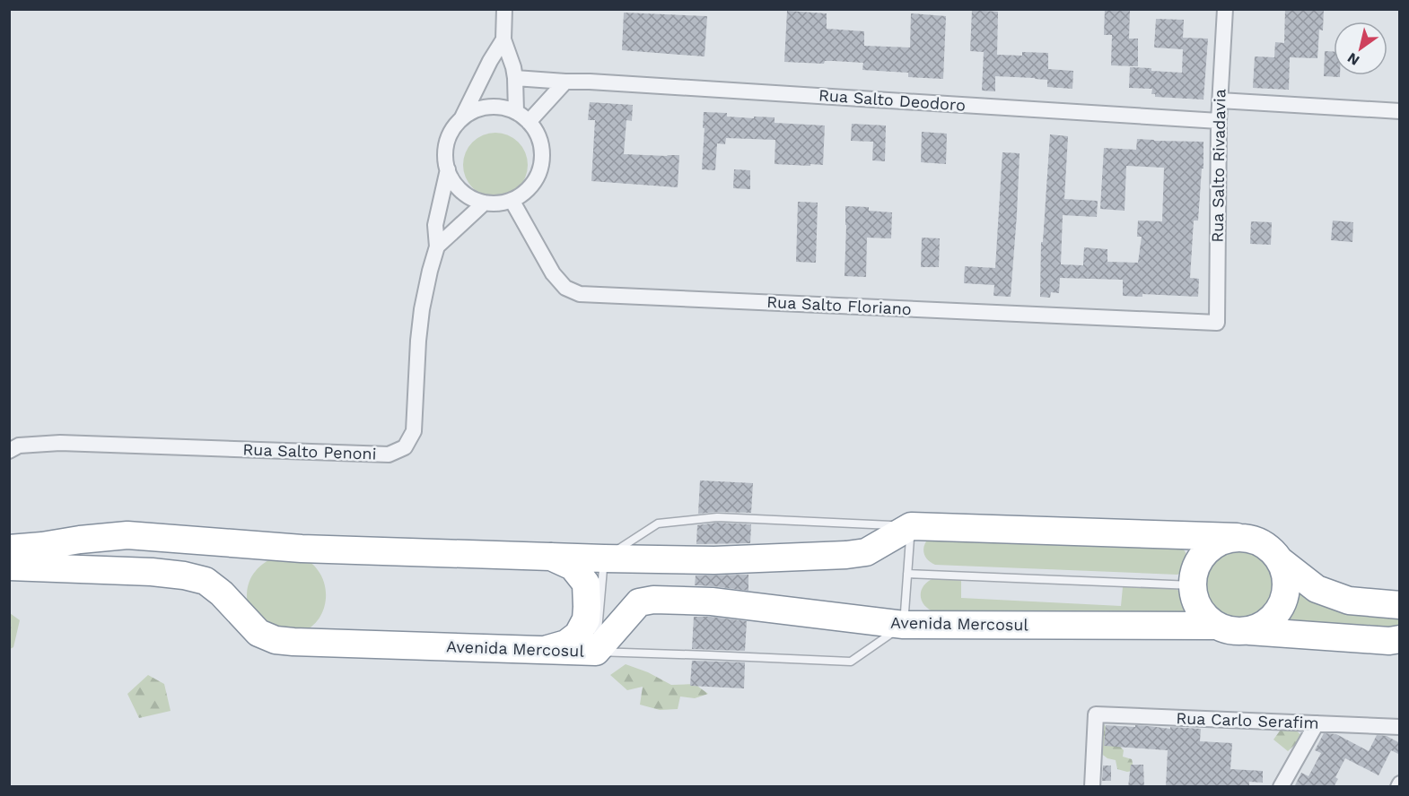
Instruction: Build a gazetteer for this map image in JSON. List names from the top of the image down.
{
  "streets": {
    "highway": ["Avenida Mercosul"],
    "street": [
      "Rua Salto Deodoro",
      "Rua Salto Rivadavia",
      "Rua Salto Floriano",
      "Rua Salto Penoni",
      "Rua Carlo Serafim"
    ]
  },
  "crossings": [
    ["Rua Salto Deodoro", "Rua Salto Rivadavia"],
    ["Rua Salto Rivadavia", "Rua Salto Floriano"],
    ["Rua Salto Floriano", "Rua Salto Penoni"]
  ],
  "north": "bottom left"
}
